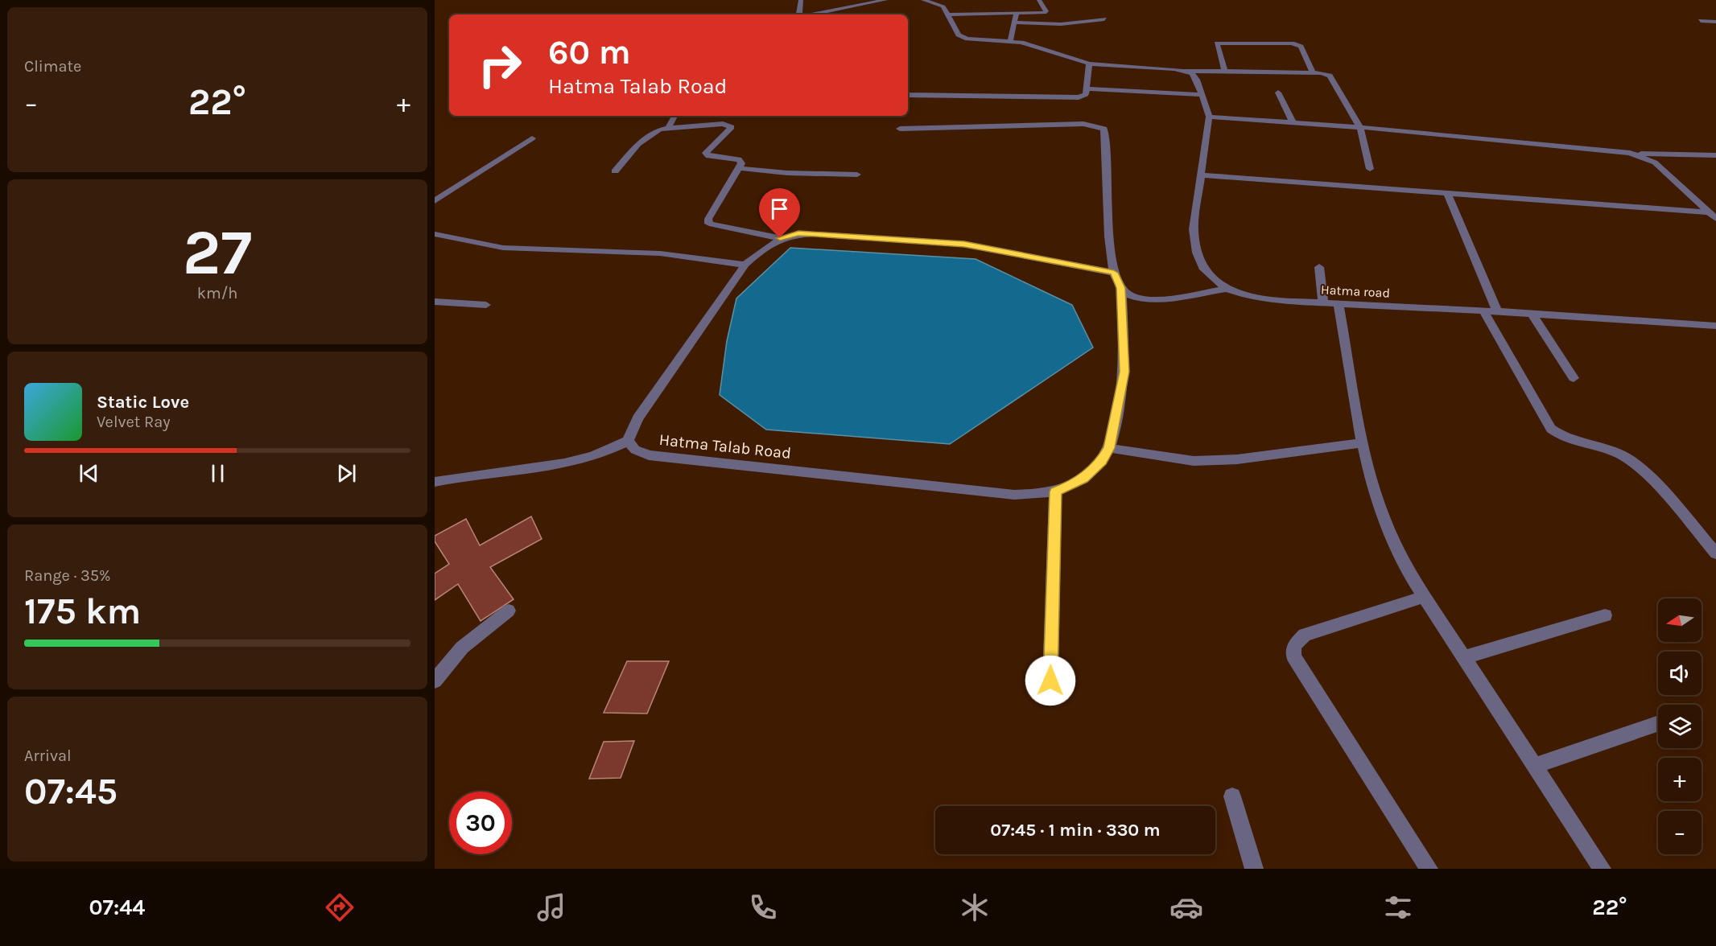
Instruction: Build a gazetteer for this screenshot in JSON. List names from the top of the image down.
{
  "streets": {
    "street": ["Hatma road", "Hatma Talab Road"]
  },
  "north": "left",
  "page": {
    "tile": [
      "Climate",
      ["27", "km/h"],
      ["Range · 35%", "175 km"],
      ["Arrival", "07:45"]
    ],
    "turn": ["60 m", "Hatma Talab Road"],
    "heat": ["−", "22°", "+"],
    "song": ["Static Love", "Velvet Ray"],
    "map_buttons": ["+", "−"],
    "limit": "30",
    "trip": "07:45 · 1 min · 330 m",
    "tabs": ["07:44", "22°"]
  }
}
